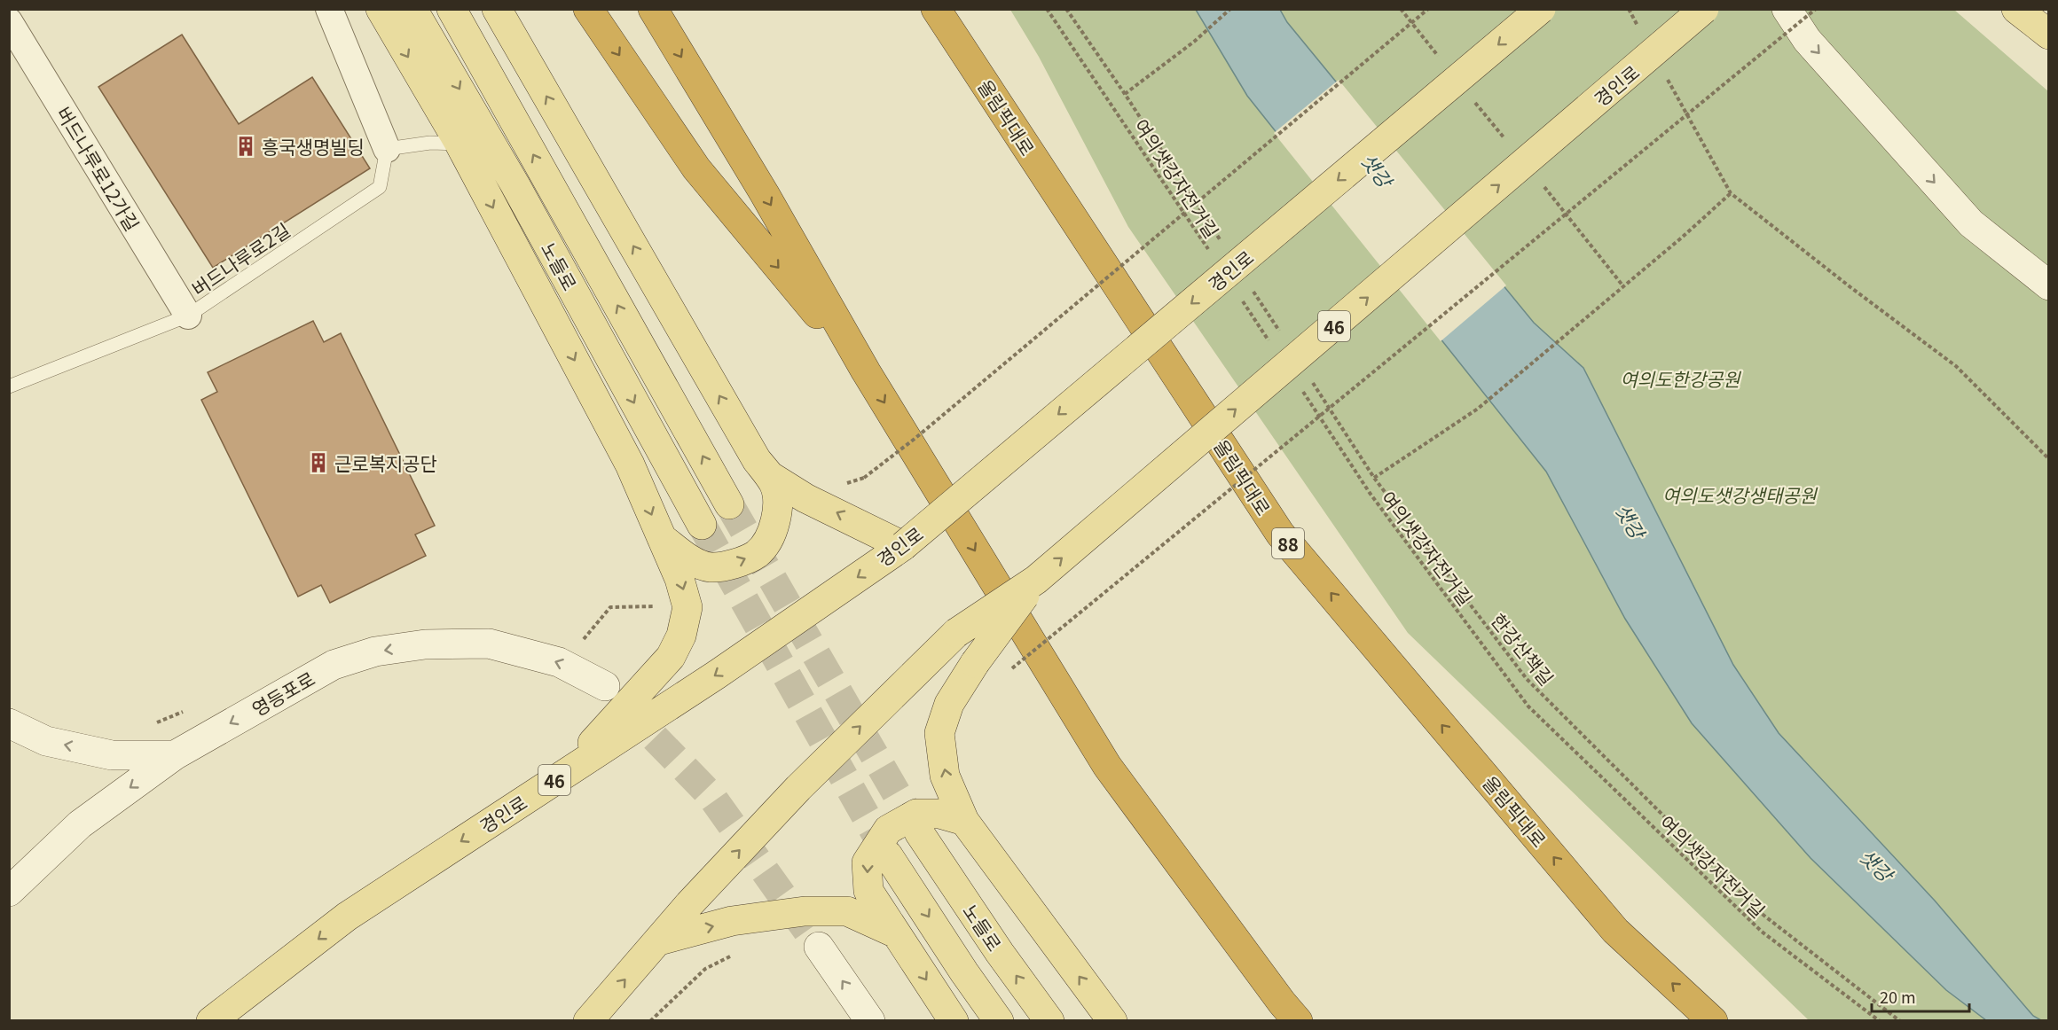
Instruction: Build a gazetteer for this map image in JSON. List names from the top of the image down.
{
  "streets": {
    "highway": ["올림픽대로", "88"],
    "main road": [
      "경인로",
      "노들로",
      "46",
      "영등포로"
    ],
    "street": ["버드나루로12가길"],
    "lane": ["버드나루로2길"],
    "path": ["여의샛강자전거길", "한강산책길"]
  },
  "crossings": [
    ["버드나루로12가길", "버드나루로2길"]
  ],
  "one_way": ["영등포로"],
  "water": ["샛강"],
  "parks": ["여의도한강공원", "여의도샛강생태공원"],
  "places": {
    "building": ["흥국생명빌딩", "근로복지공단"]
  },
  "scale_bar": "20 m"
}
